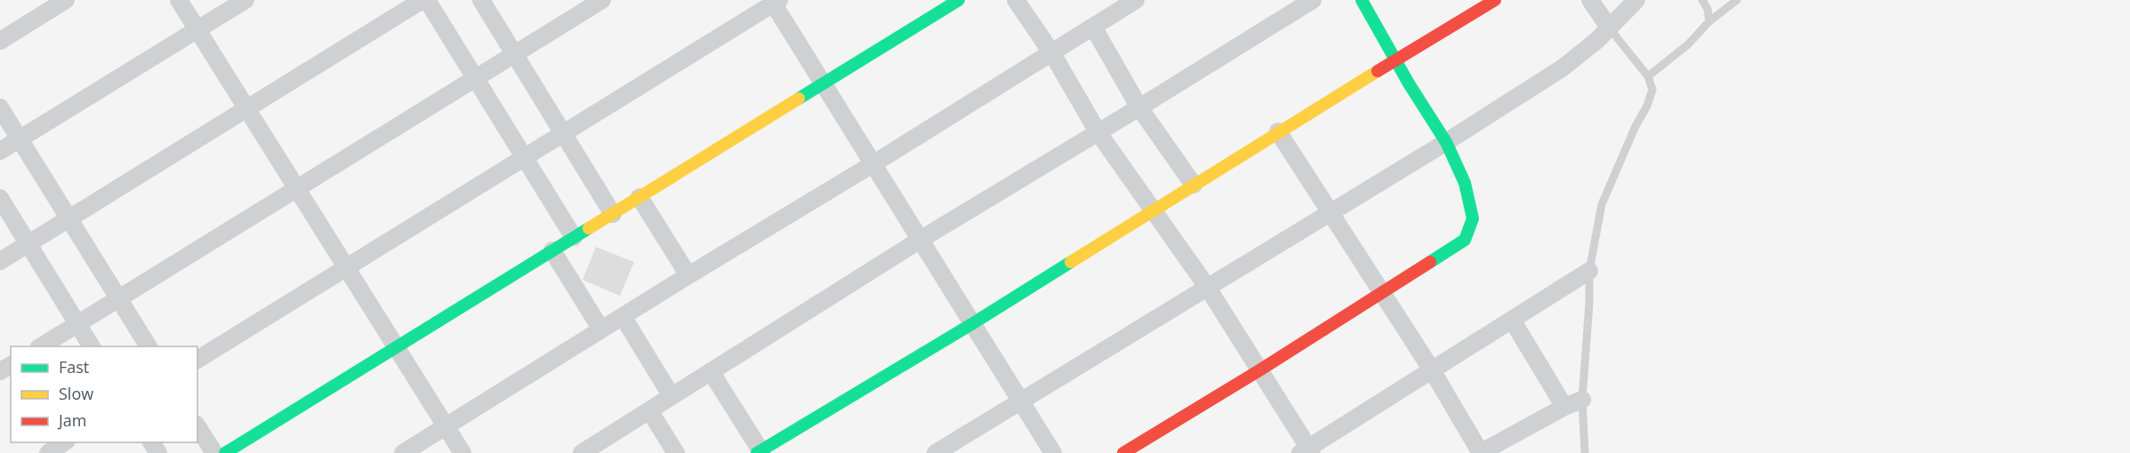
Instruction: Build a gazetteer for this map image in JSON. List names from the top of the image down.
{
  "legend": ["Fast", "Slow", "Jam"]
}
